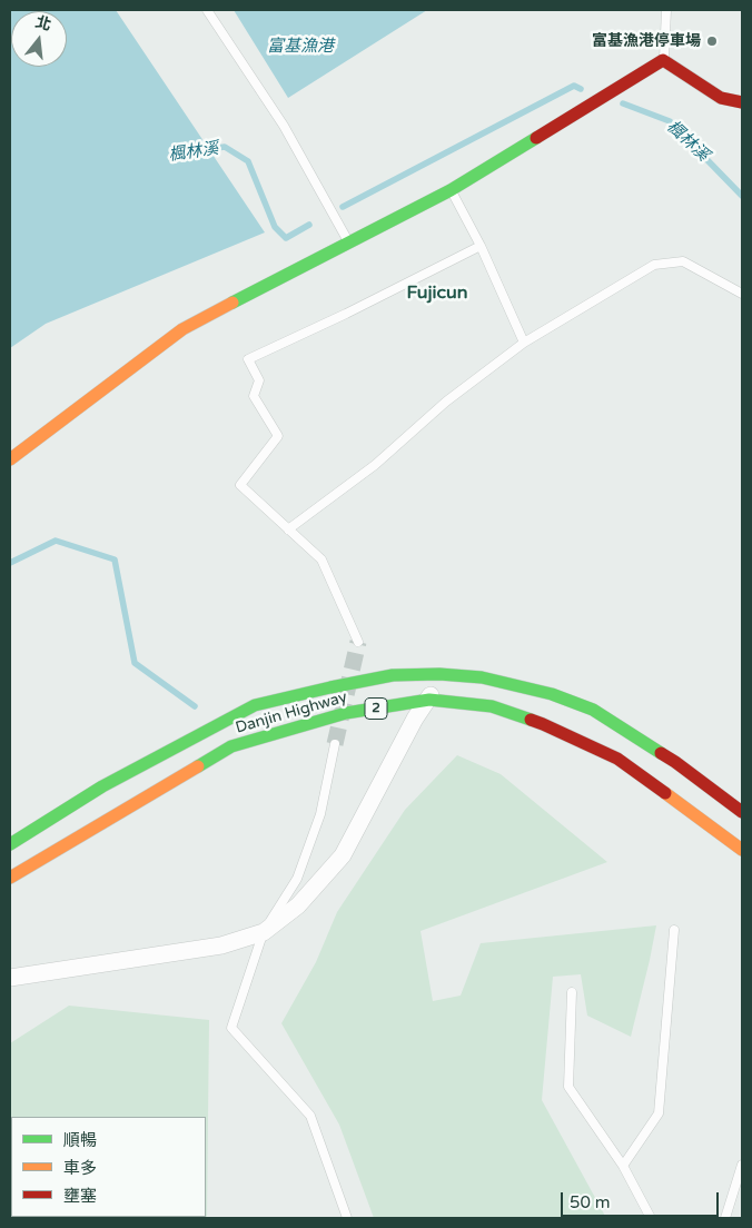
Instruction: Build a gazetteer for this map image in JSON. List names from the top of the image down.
{
  "streets": {
    "main road": ["2", "Danjin Highway"]
  },
  "districts": ["Fujicun"],
  "water": ["富基漁港", "楓林溪"],
  "places": ["富基漁港停車場"],
  "legend": ["順暢", "車多", "壅塞"],
  "scale_bar": "50 m",
  "north": "top"
}
